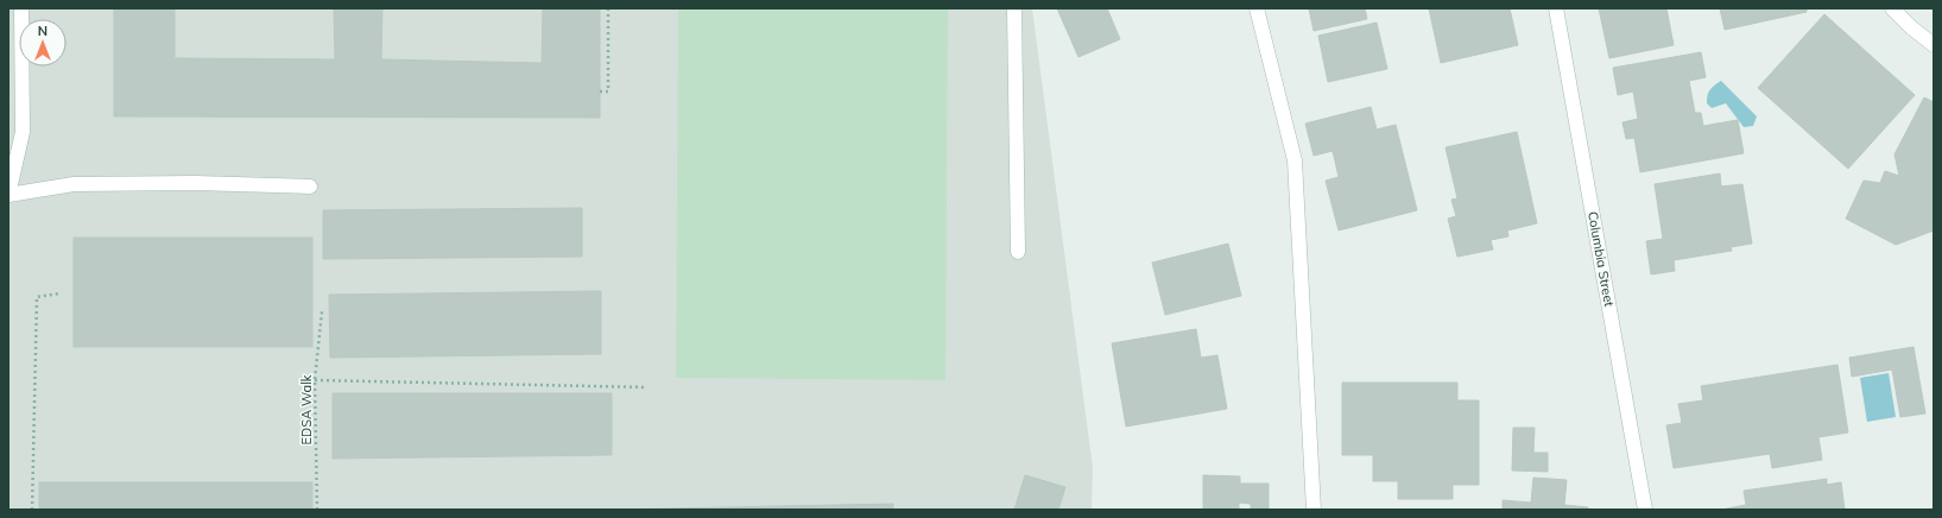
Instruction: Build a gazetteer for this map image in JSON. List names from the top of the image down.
{
  "streets": {
    "street": ["Columbia Street"],
    "path": ["EDSA Walk"]
  },
  "north": "top"
}
